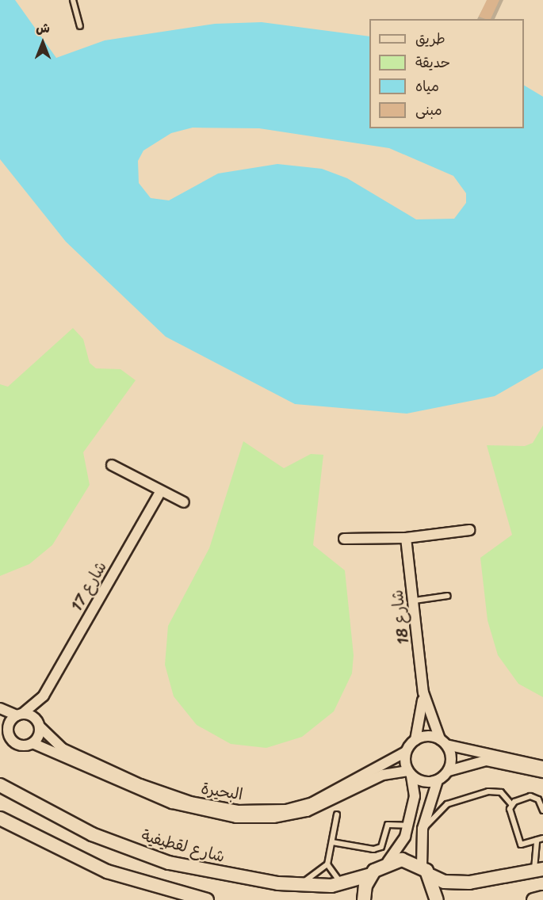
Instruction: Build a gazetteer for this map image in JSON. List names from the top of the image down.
{
  "streets": {
    "street": [
      "شارع 17",
      "شارع 18",
      "البحيرة",
      "شارع لقطيفية"
    ]
  },
  "crossings": [
    ["شارع 17", "البحيرة"],
    ["شارع 18", "البحيرة"]
  ],
  "legend": [
    "طريق",
    "حديقة",
    "مياه",
    "مبنى"
  ],
  "north": "top"
}
